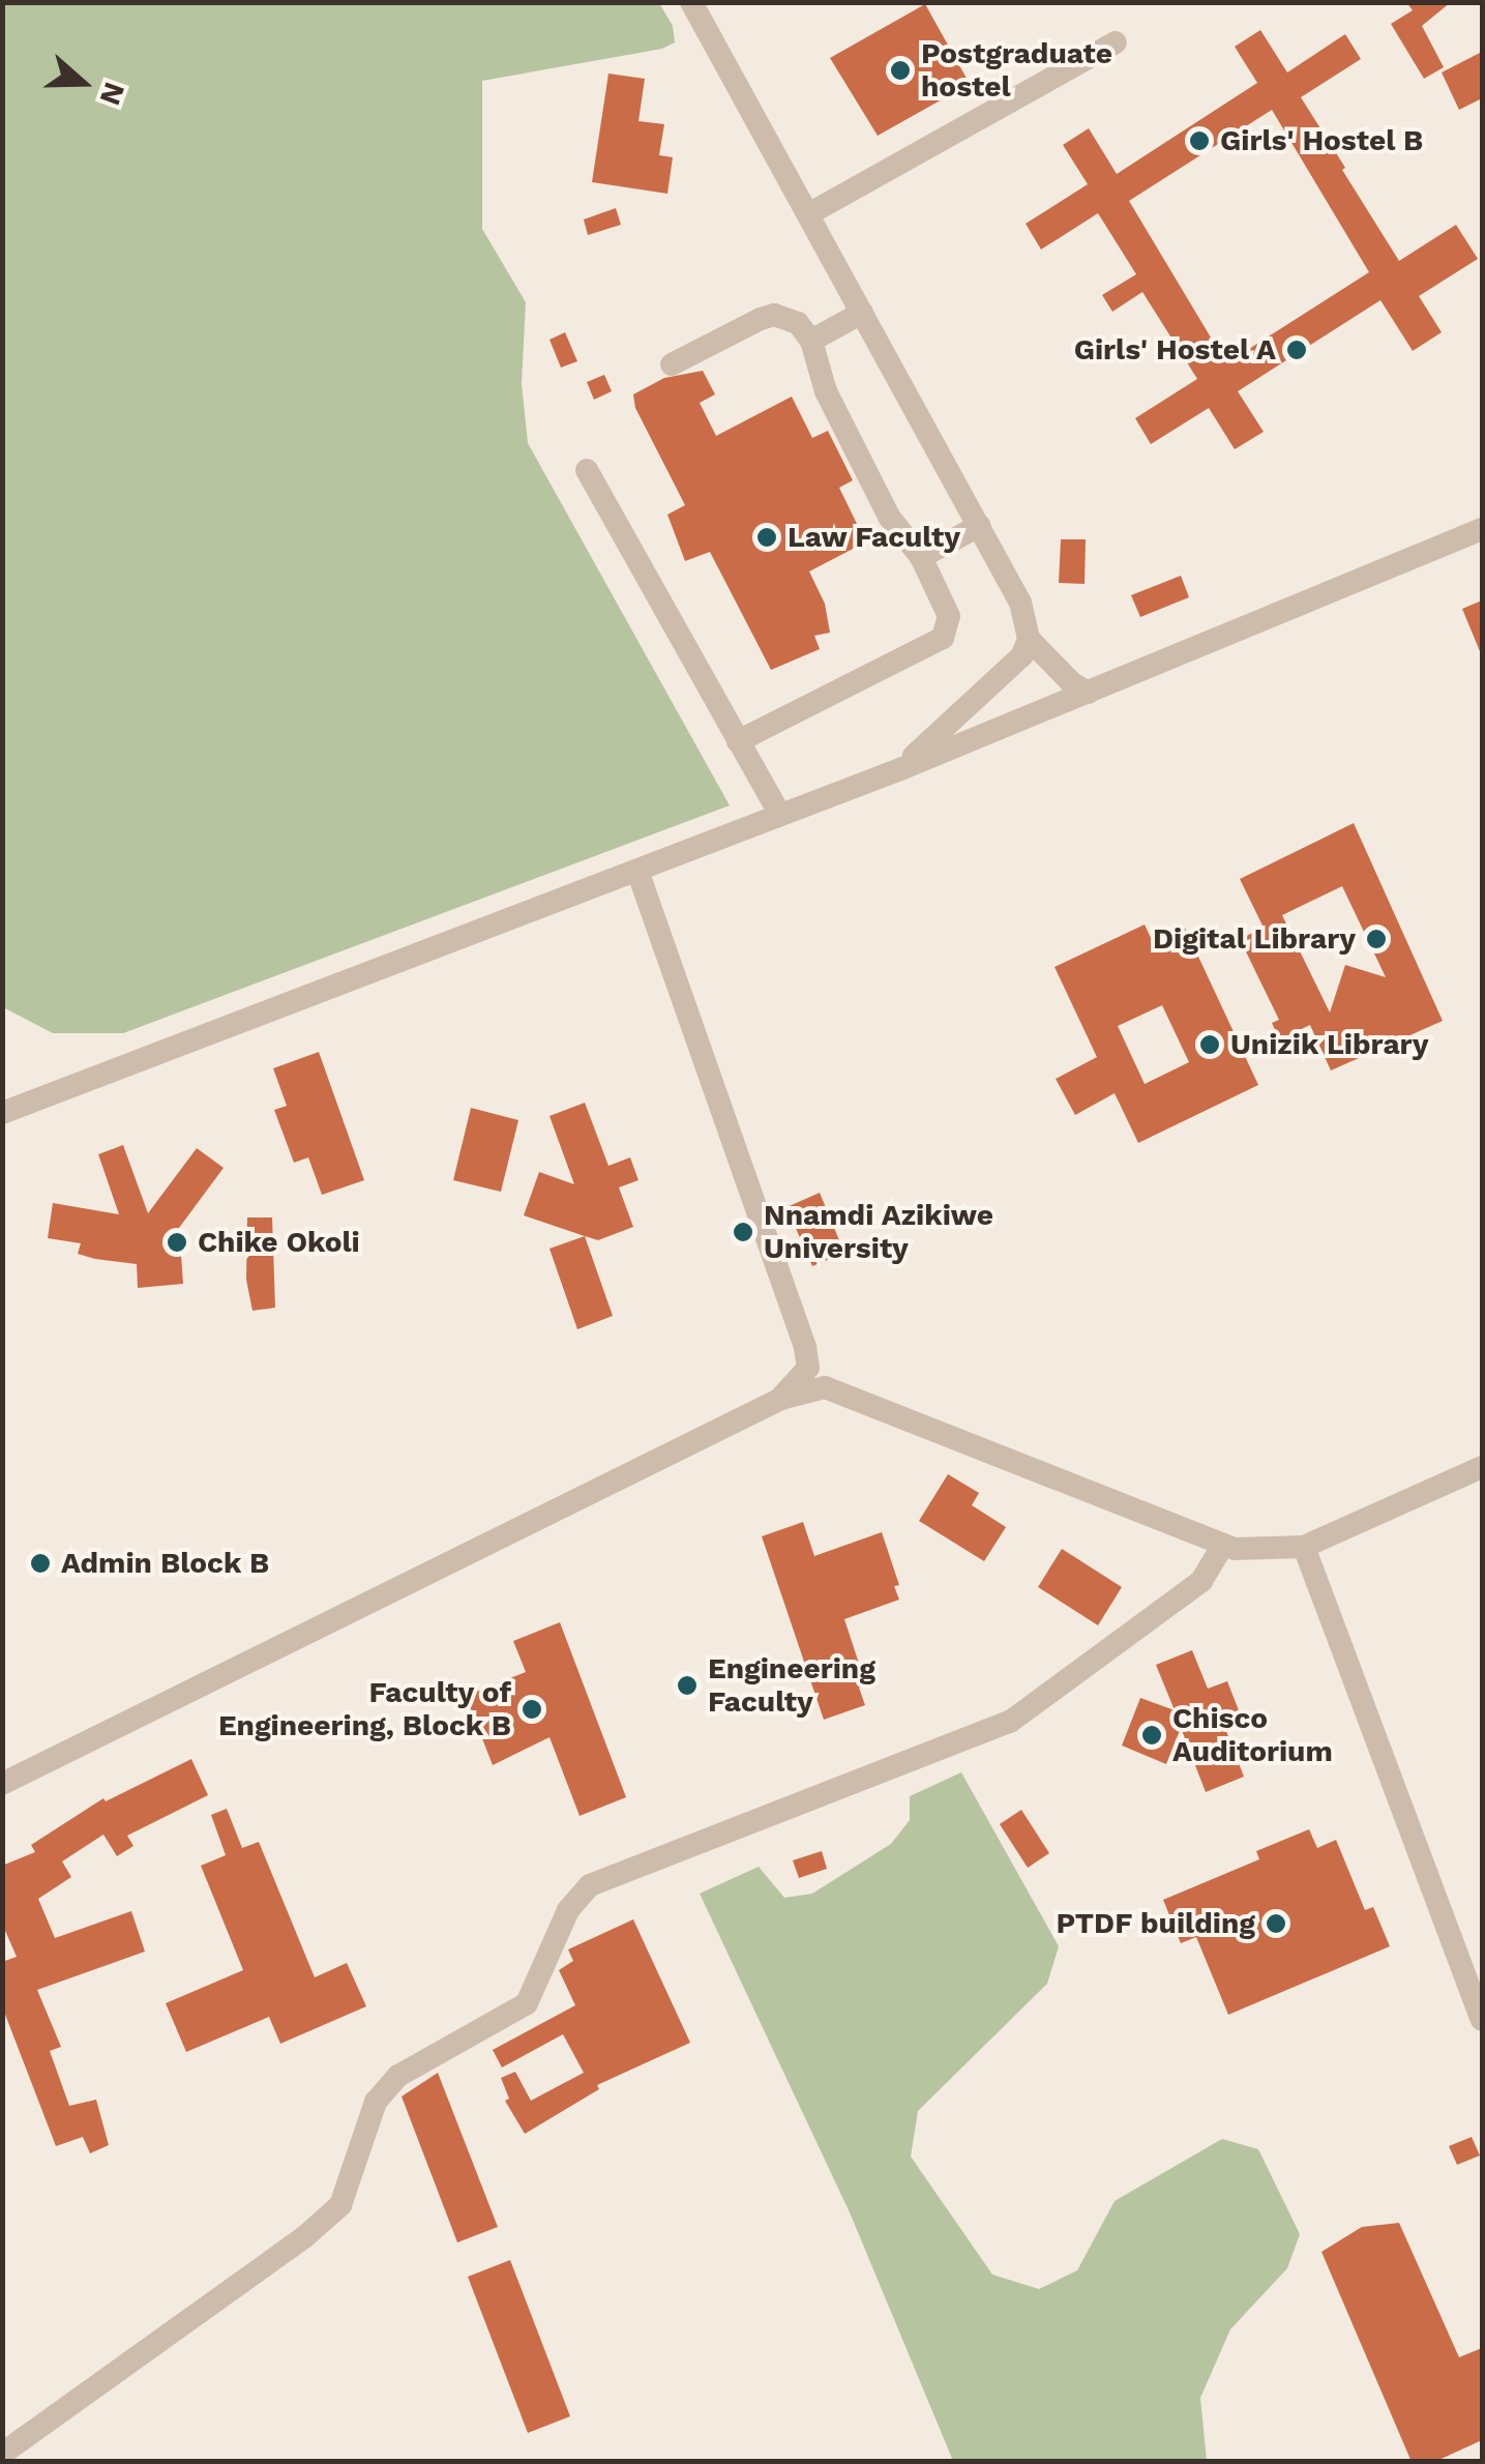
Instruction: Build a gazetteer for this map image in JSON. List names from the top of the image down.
{
  "places": [
    "Postgraduate hostel",
    "Girls' Hostel B",
    "Girls' Hostel A",
    "Law Faculty",
    "Digital Library",
    "Unizik Library",
    "Nnamdi Azikiwe University",
    "Chike Okoli",
    "Admin Block B",
    "Engineering Faculty",
    "Faculty of Engineering, Block B",
    "Chisco Auditorium",
    "PTDF building"
  ],
  "north": "right"
}
